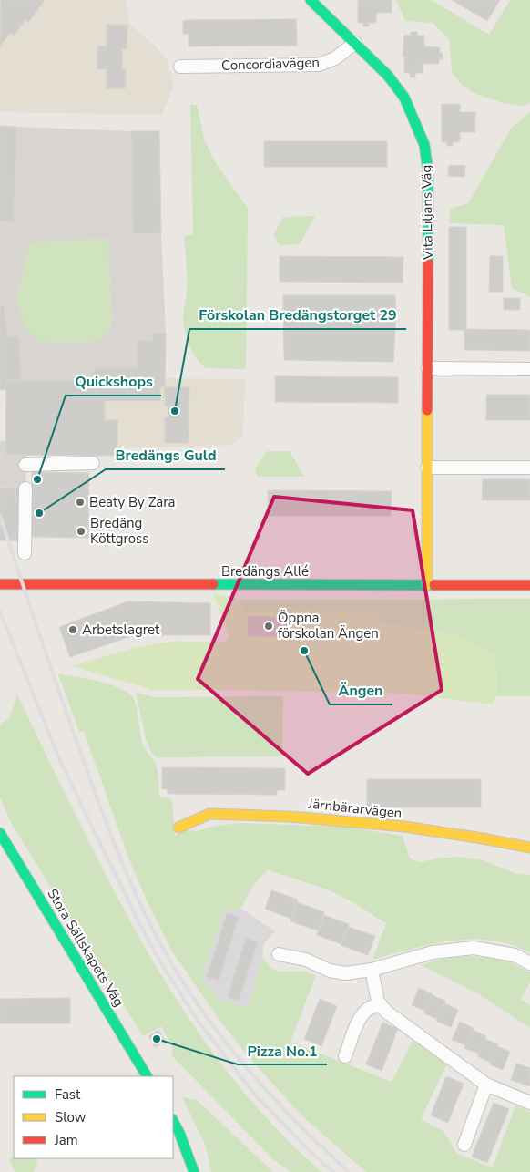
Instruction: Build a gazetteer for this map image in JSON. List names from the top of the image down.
{
  "streets": {
    "street": [
      "Concordiavägen",
      "Vita Liljans Väg",
      "Bredängs Allé",
      "Järnbärarvägen",
      "Stora Sällskapets Väg"
    ]
  },
  "crossings": [
    ["Concordiavägen", "Vita Liljans Väg"],
    ["Vita Liljans Väg", "Bredängs Allé"]
  ],
  "places": [
    "Förskolan Bredängstorget 29",
    "Quickshops",
    "Beaty By Zara",
    "Bredängs Guld",
    "Bredäng Köttgross",
    "Öppna förskolan Ängen",
    "Arbetslagret",
    "Ängen",
    "Pizza No.1"
  ],
  "legend": ["Fast", "Slow", "Jam"]
}
